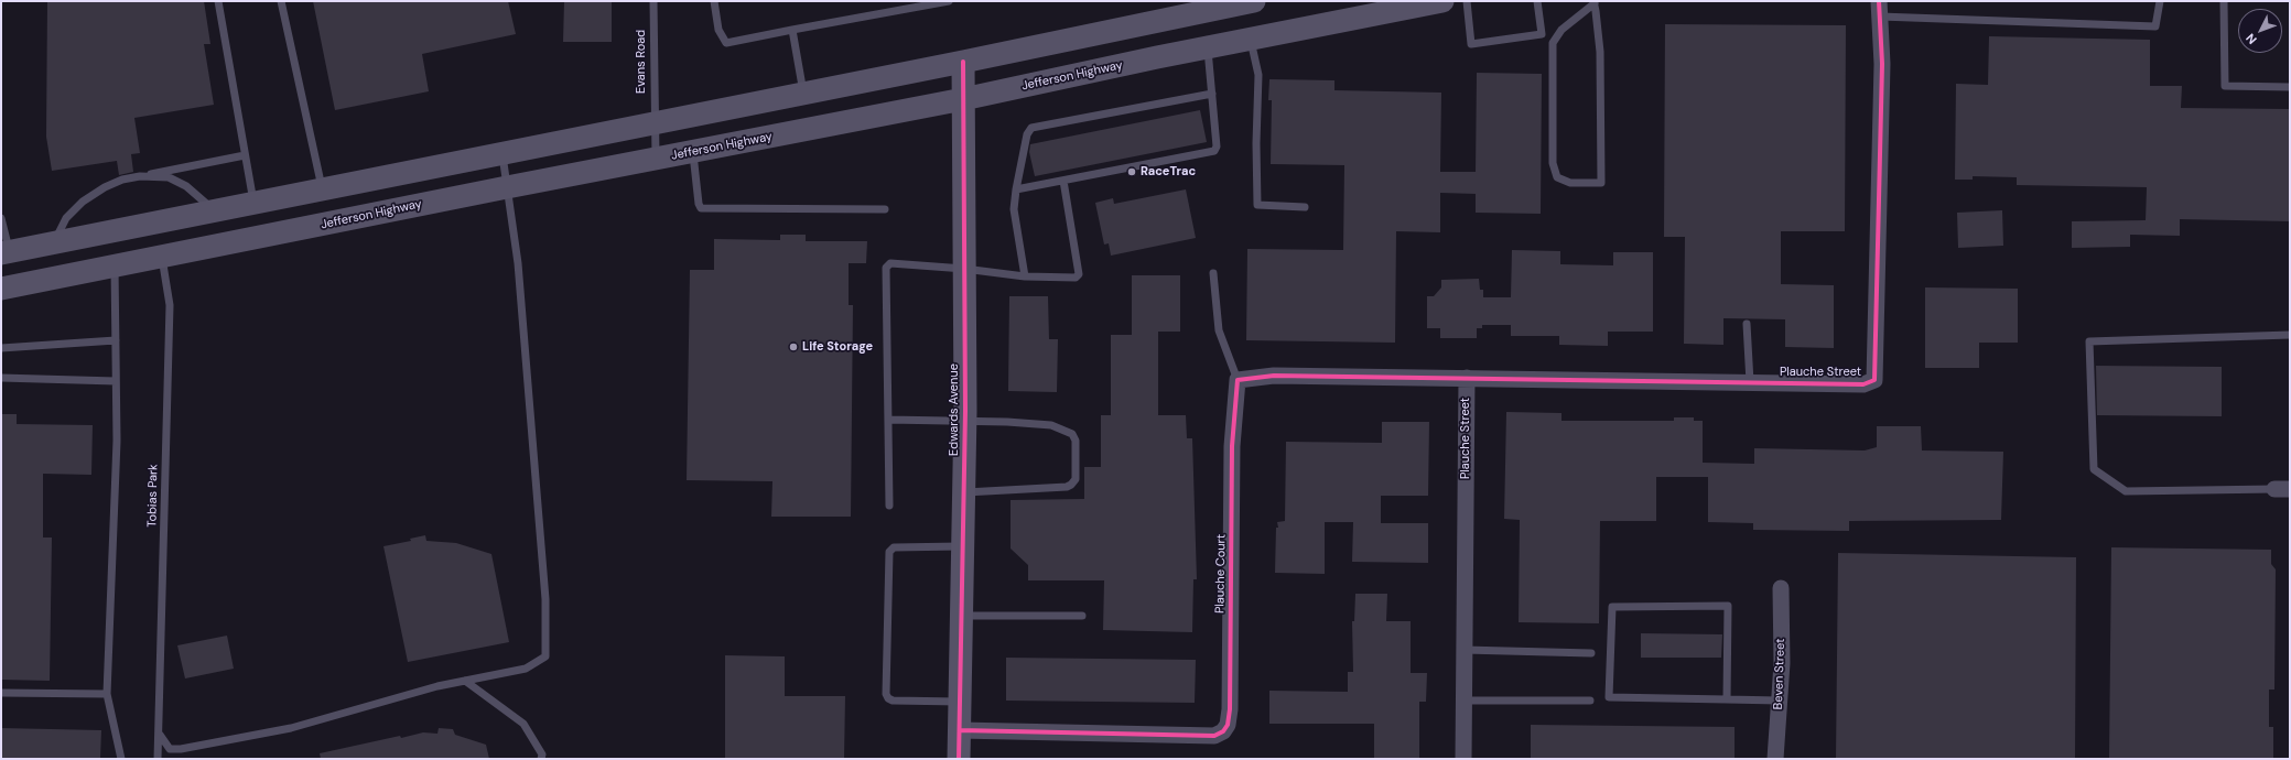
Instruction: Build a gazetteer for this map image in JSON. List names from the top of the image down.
{
  "streets": {
    "main road": ["Jefferson Highway", "Edwards Avenue"],
    "street": ["Plauche Street", "Plauche Court", "Beven Street"],
    "lane": ["Evans Road", "Tobias Park"]
  },
  "crossings": [
    ["Evans Road", "Jefferson Highway"],
    ["Jefferson Highway", "Edwards Avenue"],
    ["Jefferson Highway", "Tobias Park"],
    ["Edwards Avenue", "Plauche Court"]
  ],
  "places": ["RaceTrac", "Life Storage"],
  "north": "bottom left"
}
